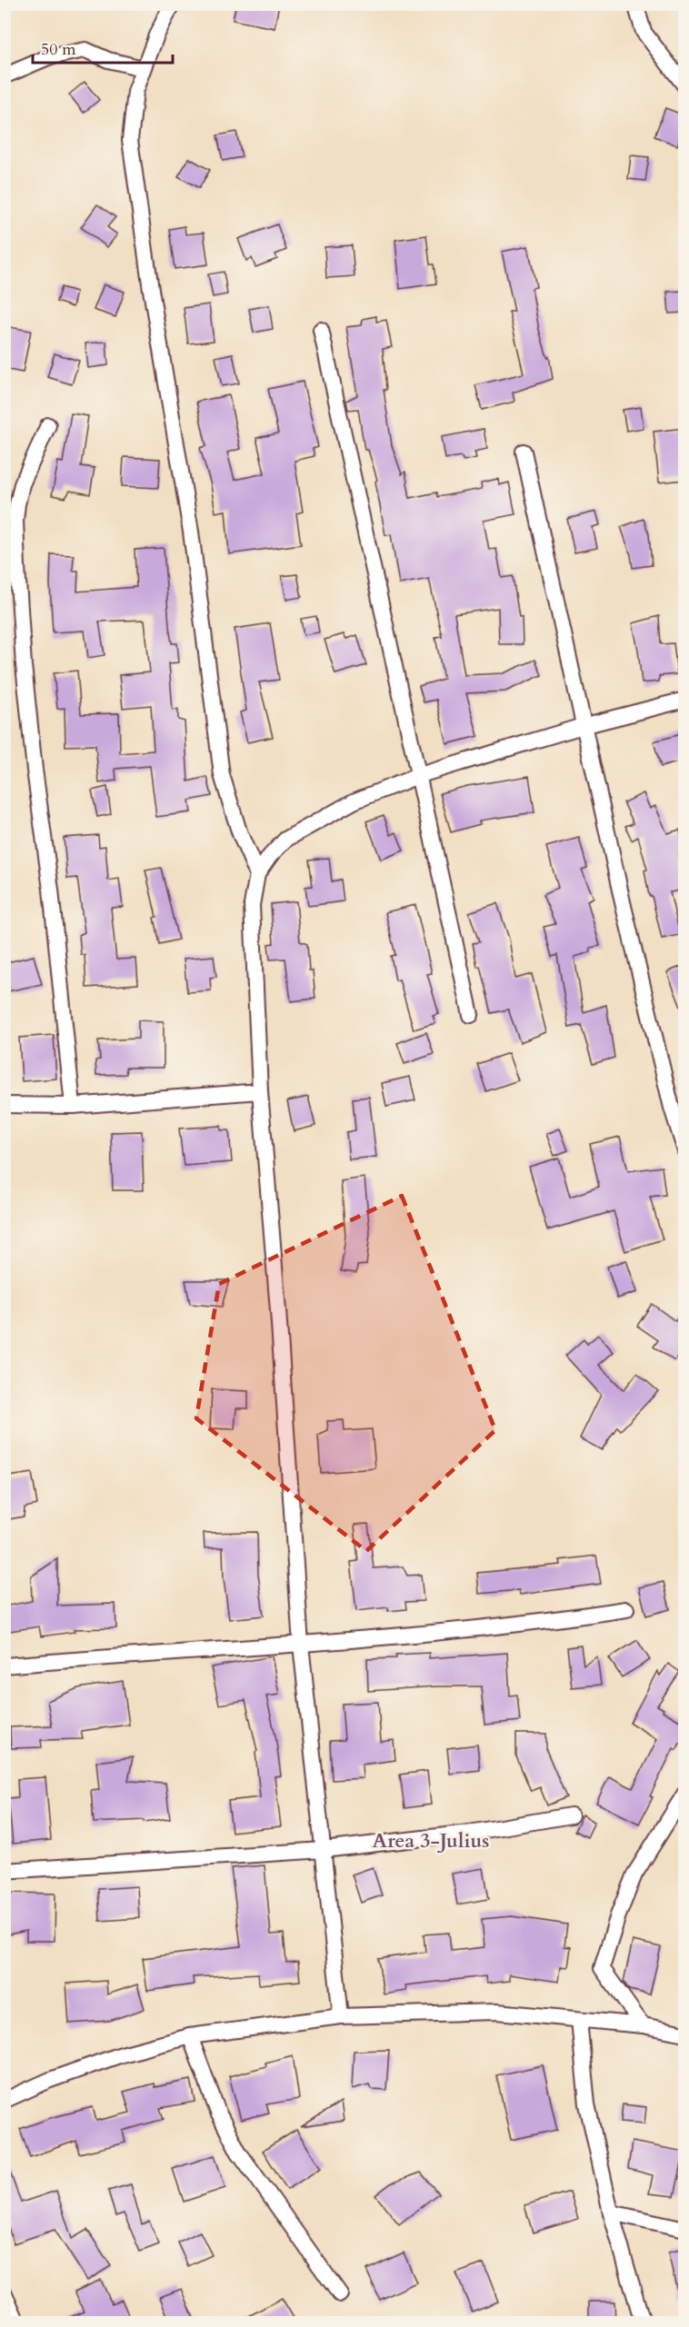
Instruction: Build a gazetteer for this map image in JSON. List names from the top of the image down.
{
  "districts": ["Area 3-Julius"],
  "scale_bar": "50 m"
}
